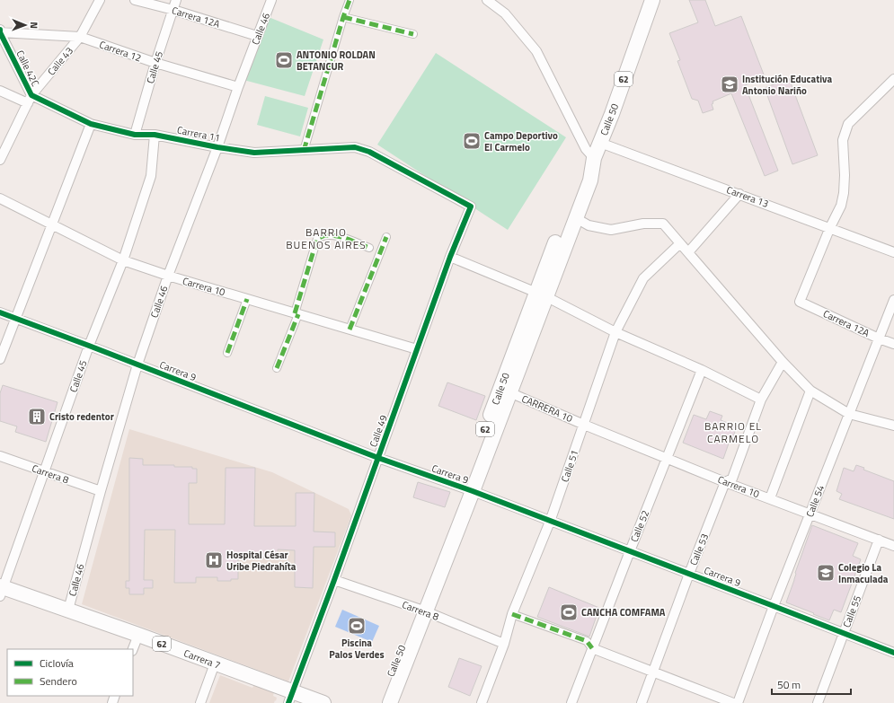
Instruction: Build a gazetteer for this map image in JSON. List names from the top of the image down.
{
  "streets": {
    "main road": ["62", "Calle 50", "Carrera 7"],
    "street": [
      "Carrera 12A",
      "Calle 46",
      "Carrera 12",
      "Calle 43",
      "Calle 45",
      "Calle 42C",
      "Carrera 11",
      "Carrera 13",
      "Carrera 10",
      "Carrera 9",
      "CARRERA 10",
      "Calle 49",
      "Calle 51",
      "Carrera 8",
      "Calle 54",
      "Calle 52",
      "Calle 53",
      "Calle 55"
    ]
  },
  "crossings": [
    ["Carrera 12A", "Calle 46"],
    ["Carrera 12A", "Calle 45"],
    ["Carrera 12A", "Carrera 13"],
    ["Carrera 12A", "Calle 54"],
    ["Calle 46", "Carrera 12"],
    ["Calle 46", "Carrera 11"],
    ["Calle 46", "Carrera 10"],
    ["Calle 46", "Carrera 9"],
    ["Calle 46", "Carrera 8"],
    ["Calle 46", "Carrera 7"],
    ["Carrera 12", "Calle 43"],
    ["Carrera 12", "Calle 45"],
    ["Carrera 12", "Calle 42C"],
    ["Calle 43", "Calle 42C"],
    ["Calle 43", "Carrera 11"],
    ["Calle 45", "Carrera 11"],
    ["Calle 45", "Carrera 10"],
    ["Calle 45", "Carrera 9"],
    ["Calle 45", "Carrera 8"],
    ["Calle 45", "Carrera 7"],
    ["Calle 42C", "Carrera 11"],
    ["Calle 50", "Carrera 13"],
    ["Calle 50", "Carrera 9"],
    ["Calle 50", "CARRERA 10"],
    ["Calle 50", "Carrera 8"],
    ["Carrera 11", "Calle 49"],
    ["Carrera 10", "CARRERA 10"],
    ["Carrera 10", "Calle 49"],
    ["Carrera 10", "Calle 51"],
    ["Carrera 10", "Calle 54"],
    ["Carrera 10", "Calle 52"],
    ["Carrera 10", "Calle 53"],
    ["Carrera 10", "Calle 55"],
    ["Carrera 9", "Calle 49"],
    ["Carrera 9", "Calle 51"],
    ["Carrera 9", "Calle 54"],
    ["Carrera 9", "Calle 52"],
    ["Carrera 9", "Calle 53"],
    ["Carrera 9", "Calle 55"],
    ["CARRERA 10", "Calle 51"],
    ["Calle 49", "Carrera 8"],
    ["Calle 49", "Carrera 7"],
    ["Calle 51", "Carrera 8"]
  ],
  "districts": ["BARRIO BUENOS AIRES", "BARRIO EL CARMELO"],
  "places": {
    "sports": [
      "ANTONIO ROLDAN BETANCUR",
      "Campo Deportivo El Carmelo",
      "CANCHA COMFAMA",
      "Piscina Palos Verdes"
    ],
    "school or university": ["Institución Educativa Antonio Nariño", "Colegio La Inmaculada"],
    "building": ["Cristo redentor"],
    "hospital": ["Hospital César Uribe Piedrahíta"]
  },
  "legend": ["Ciclovía", "Sendero"],
  "scale_bar": "50 m",
  "north": "right"
}
